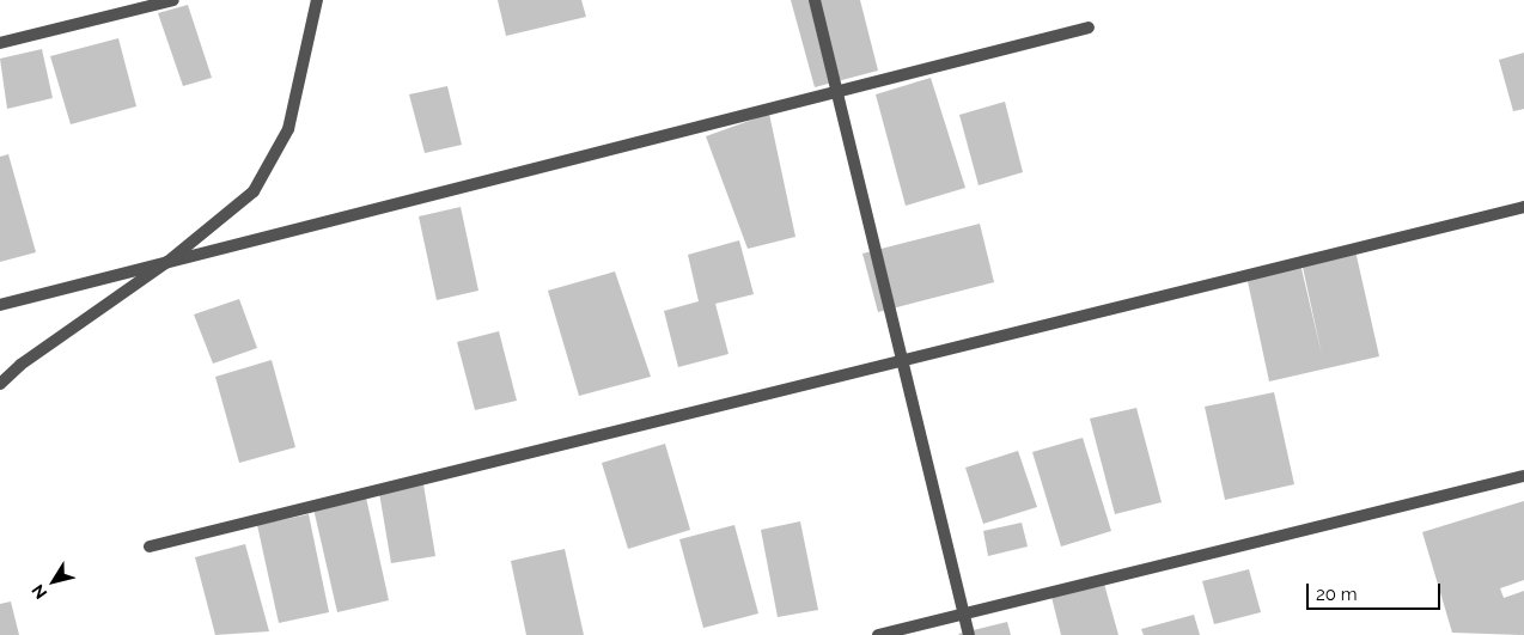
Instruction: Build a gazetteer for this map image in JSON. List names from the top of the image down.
{
  "scale_bar": "20 m",
  "north": "bottom left"
}
